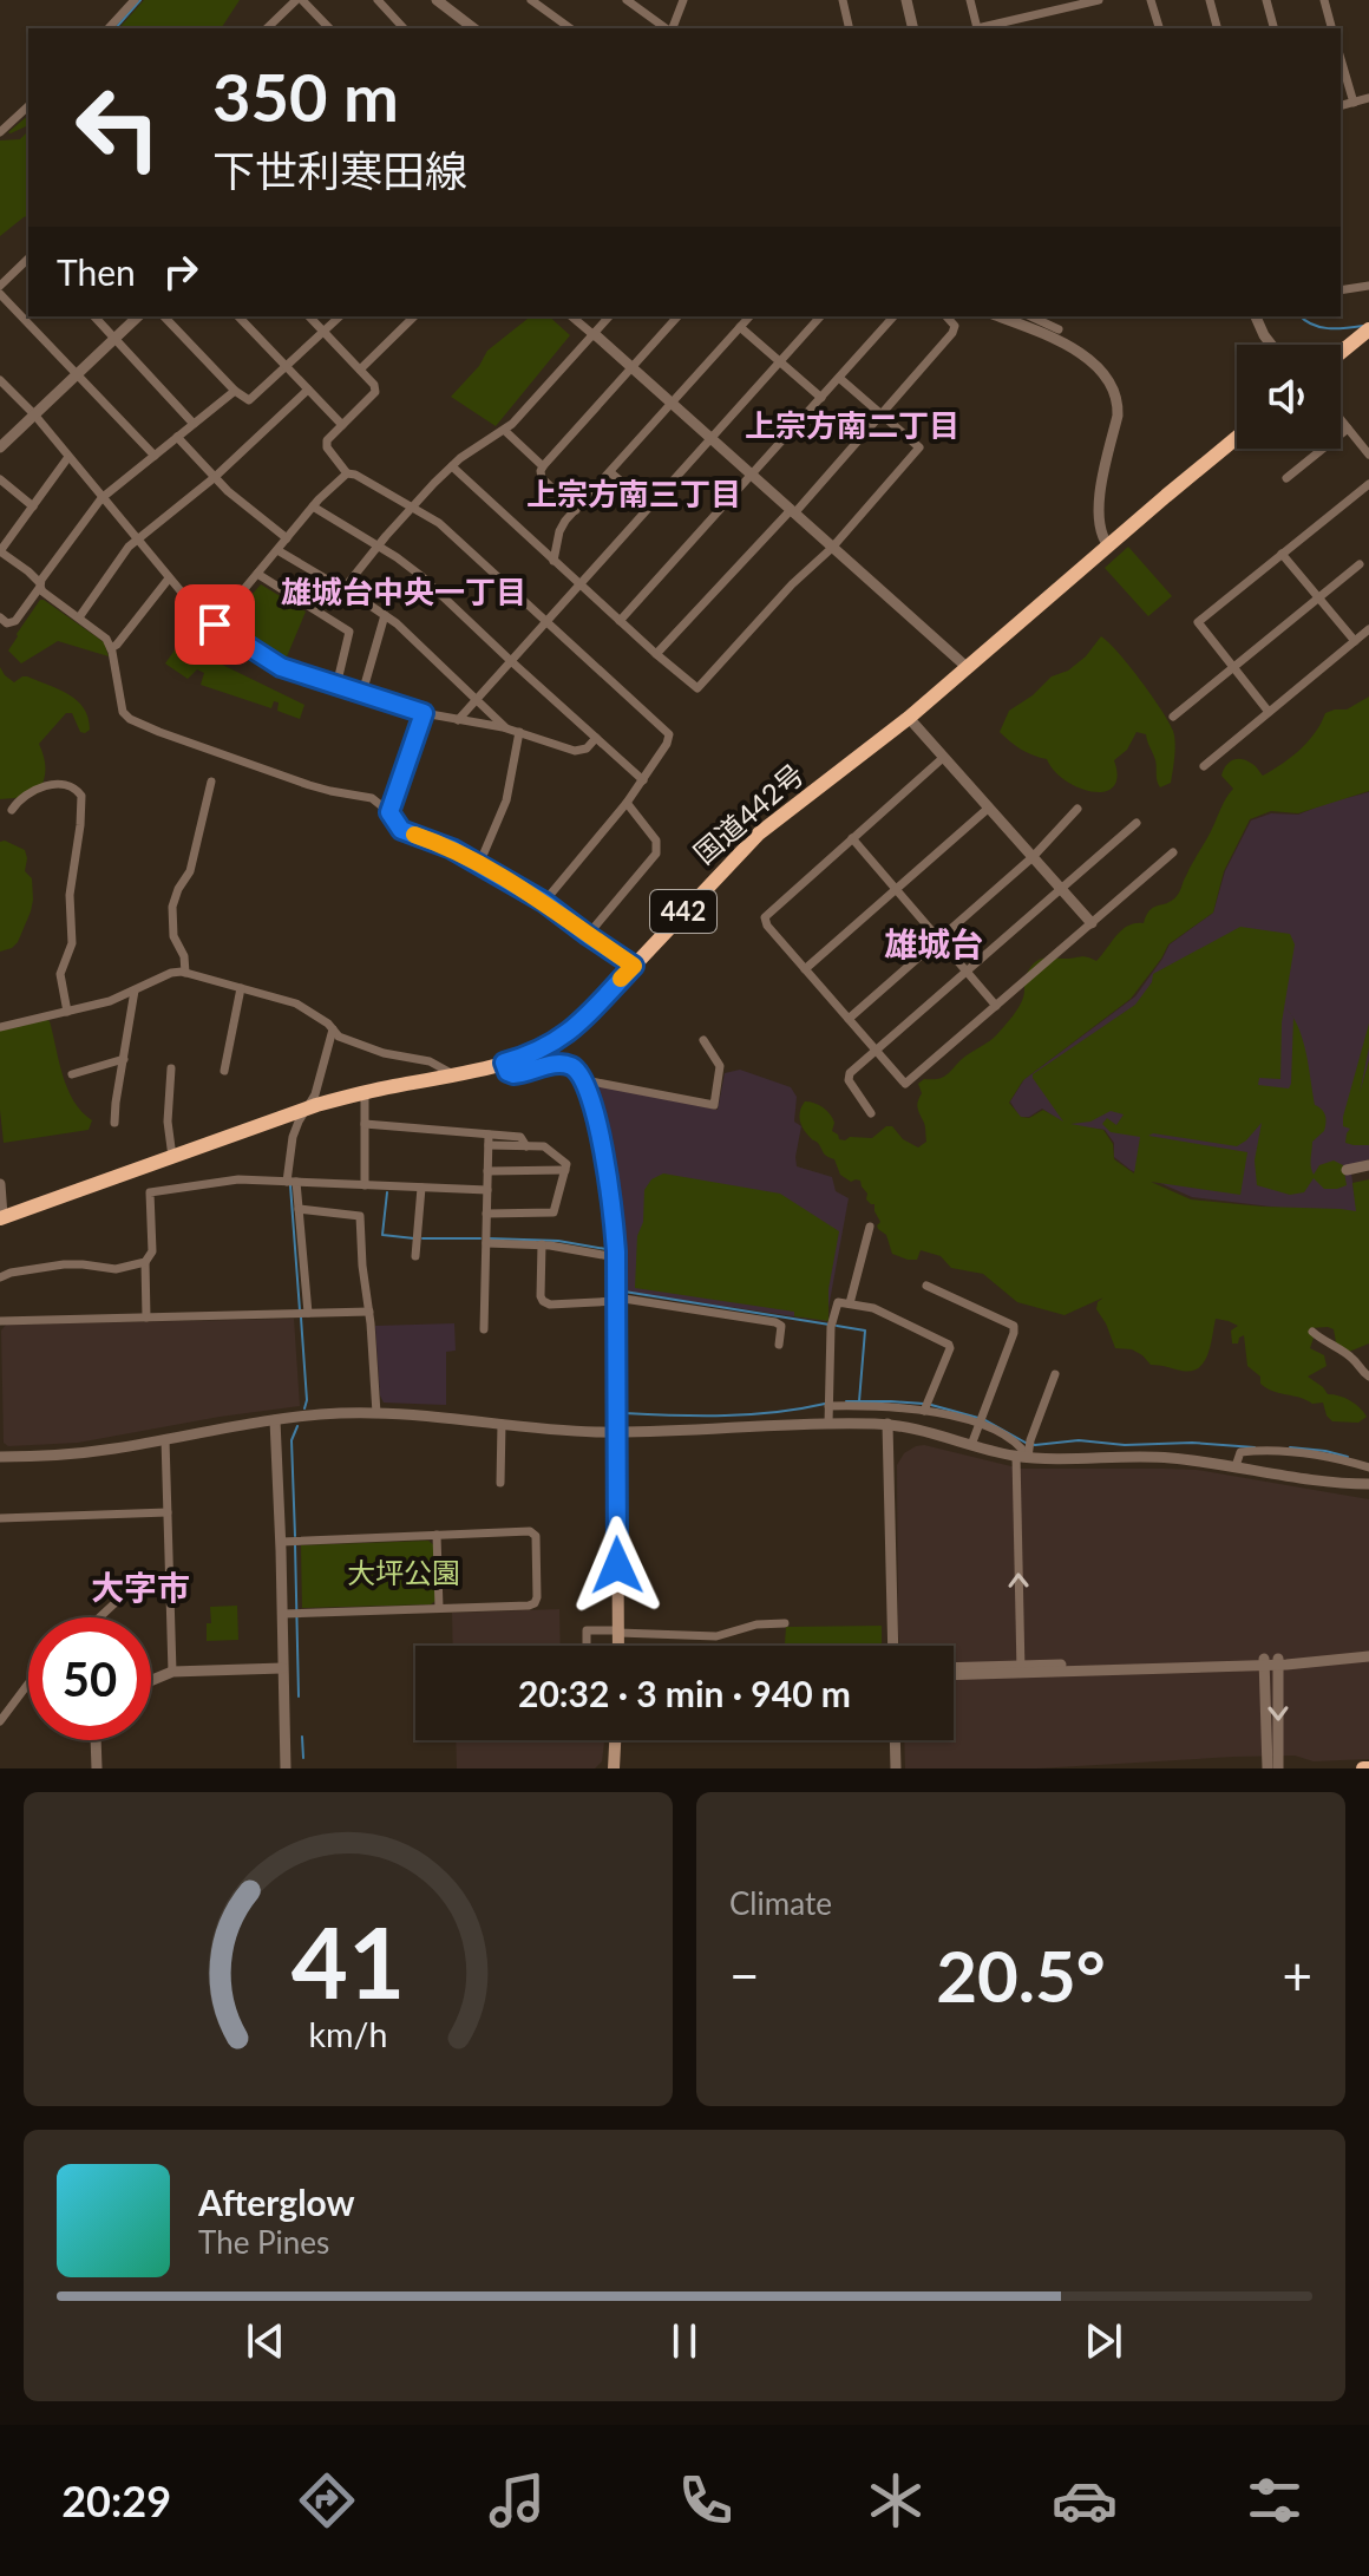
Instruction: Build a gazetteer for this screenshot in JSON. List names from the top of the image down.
{
  "streets": {
    "highway": ["国道442号", "442"]
  },
  "districts": [
    "上宗方南二丁目",
    "上宗方南三丁目",
    "雄城台中央一丁目",
    "雄城台",
    "大字市"
  ],
  "parks": ["大坪公園"],
  "page": {
    "turn": ["350 m", "下世利寒田線"],
    "then": "Then",
    "limit": "50",
    "trip": "20:32 · 3 min · 940 m",
    "tile": "Climate",
    "heat": ["−", "20.5°", "+"],
    "song": ["Afterglow", "The Pines"],
    "tabs": "20:29",
    "gauge": ["41", "km/h"]
  }
}
